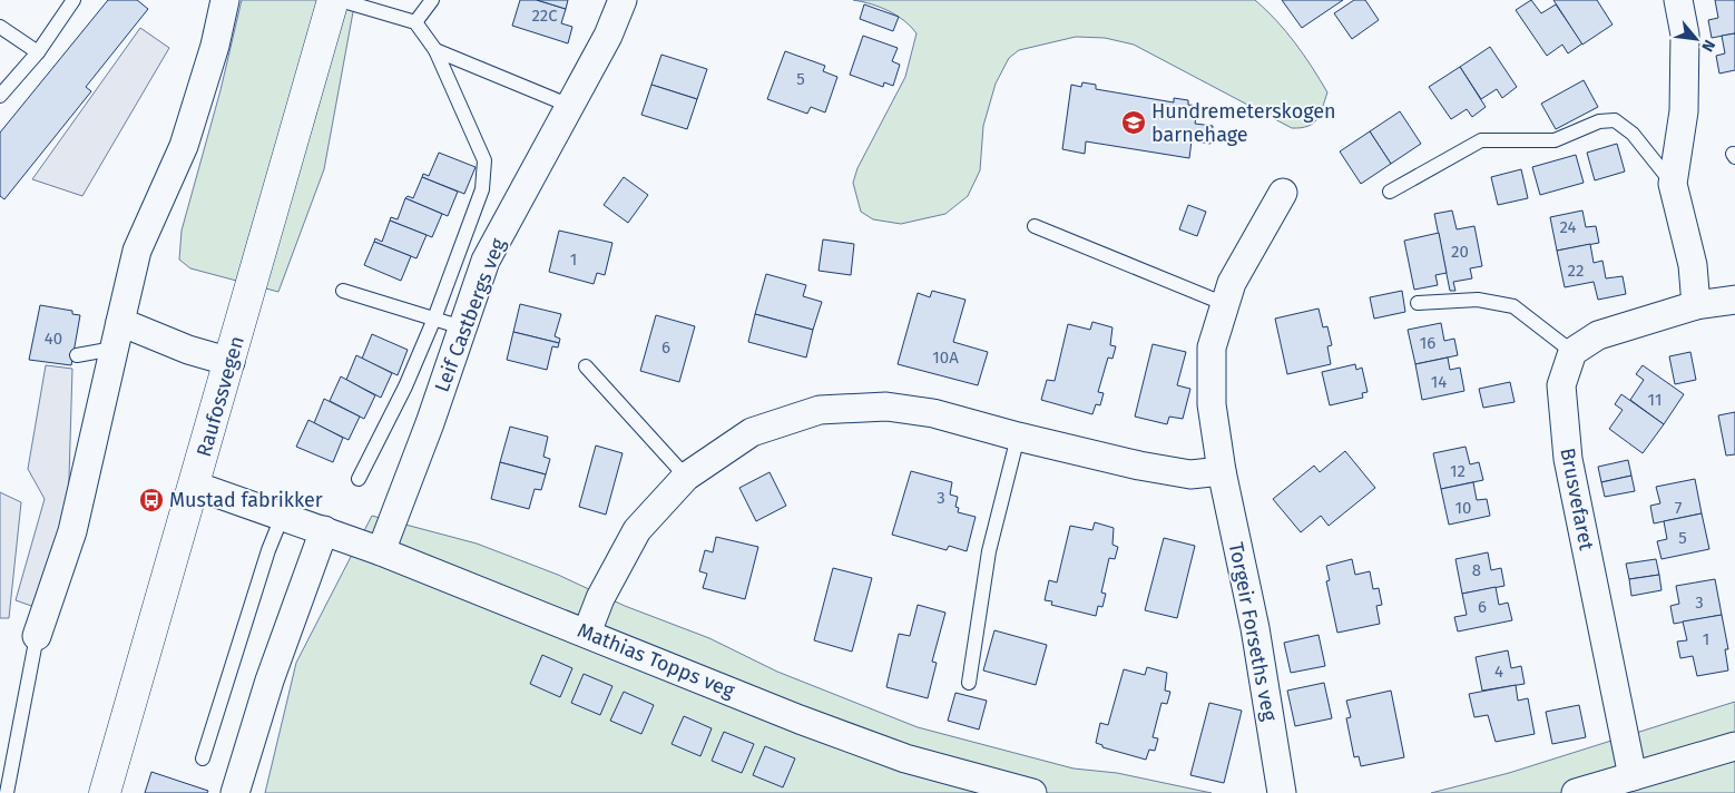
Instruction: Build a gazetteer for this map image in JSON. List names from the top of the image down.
{
  "streets": {
    "main road": ["Raufossvegen"],
    "street": [
      "Leif Castbergs veg",
      "Brusvefaret",
      "Torgeir Forseths veg",
      "Mathias Topps veg"
    ]
  },
  "crossings": [
    ["Leif Castbergs veg", "Mathias Topps veg"],
    ["Raufossvegen", "Mathias Topps veg"]
  ],
  "places": {
    "school or university": ["Hundremeterskogen barnehage"],
    "bus stop": ["Mustad fabrikker"]
  },
  "house_numbers": [
    "22C",
    "5",
    "24",
    "20",
    "1",
    "22",
    "40",
    "16",
    "6",
    "10A",
    "14",
    "11",
    "12",
    "3",
    "10",
    "7",
    "5",
    "8",
    "3",
    "6",
    "1",
    "4"
  ],
  "north": "bottom right"
}
